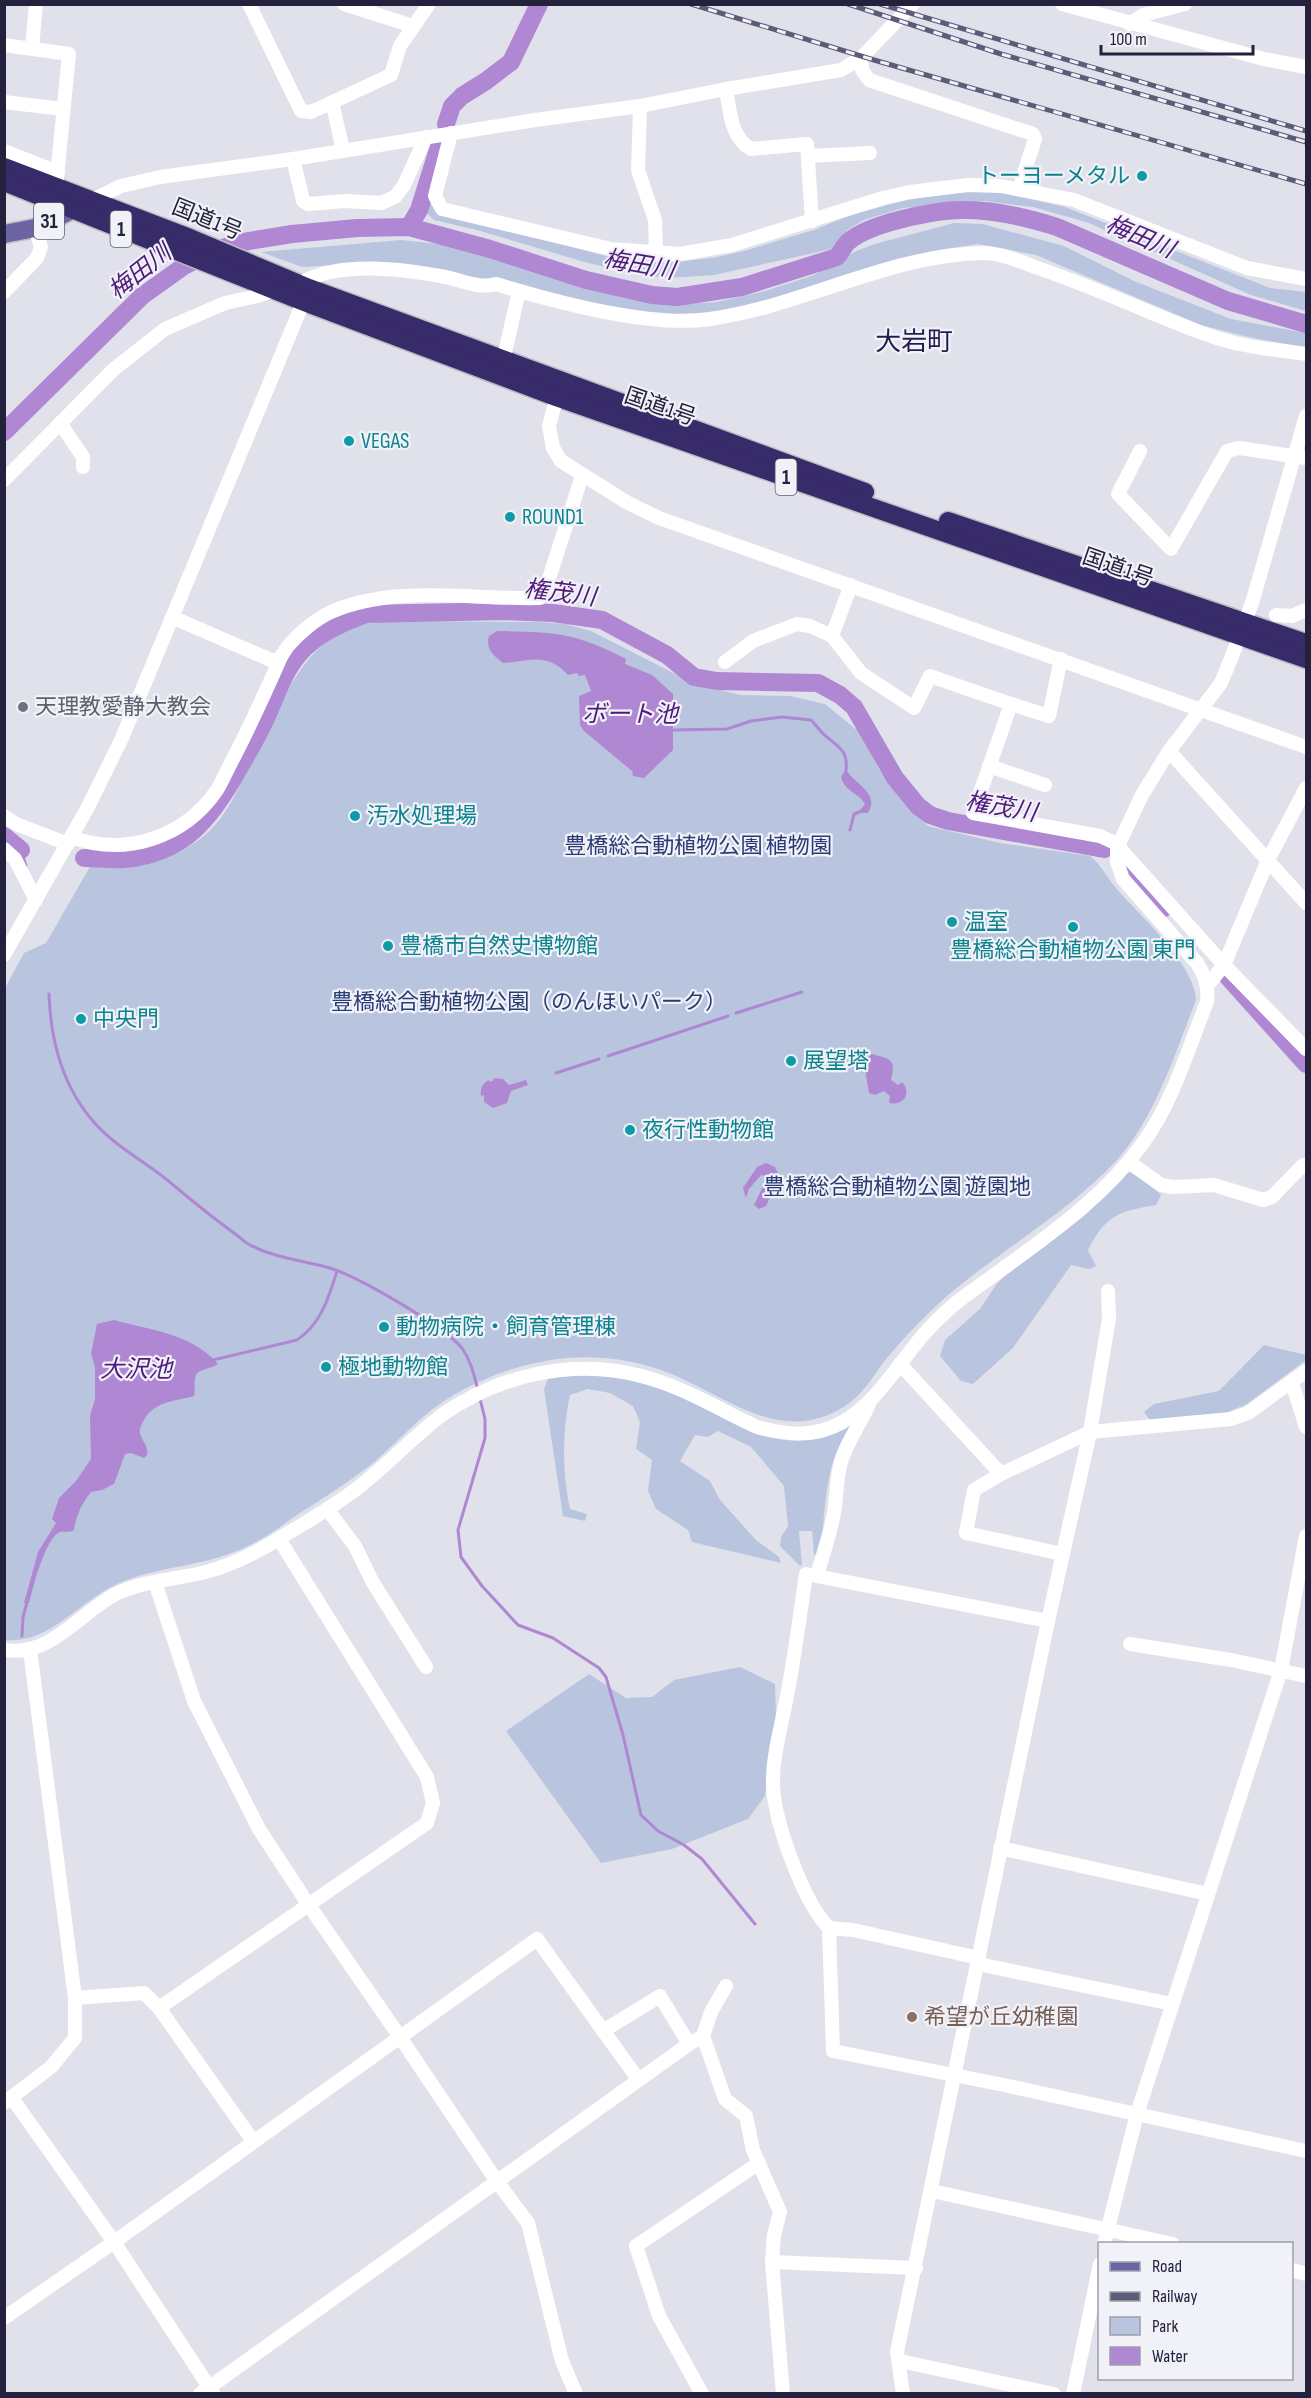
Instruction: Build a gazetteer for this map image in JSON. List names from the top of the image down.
{
  "streets": {
    "highway": ["国道1号", "1"],
    "main road": ["31"]
  },
  "crossings": [
    ["国道1号", "31"]
  ],
  "districts": ["大岩町"],
  "water": [
    "梅田川",
    "権茂川",
    "ボート池",
    "大沢池"
  ],
  "parks": ["豊橋総合動植物公園 植物園", "豊橋総合動植物公園（のんほいパーク）", "豊橋総合動植物公園 遊園地"],
  "places": [
    "トーヨーメタル",
    "VEGAS",
    "ROUND1",
    "天理教愛静大教会",
    "汚水処理場",
    "温室",
    "豊橋総合動植物公園 東門",
    "豊橋市自然史博物館",
    "中央門",
    "展望塔",
    "夜行性動物館",
    "動物病院・飼育管理棟",
    "極地動物館",
    "希望が丘幼稚園"
  ],
  "legend": [
    "Road",
    "Railway",
    "Park",
    "Water"
  ],
  "scale_bar": "100 m"
}
